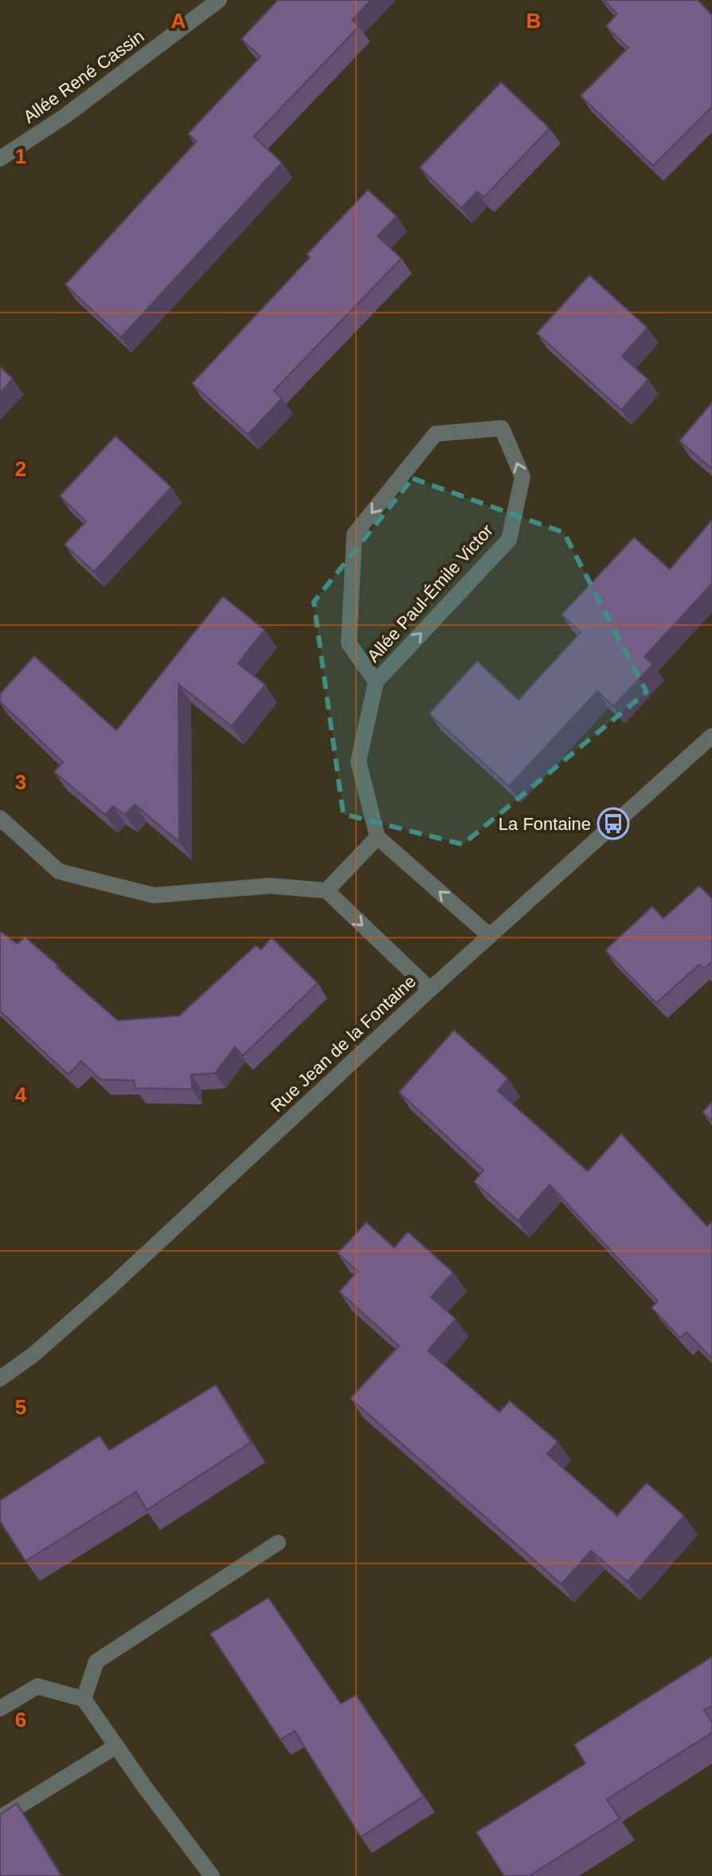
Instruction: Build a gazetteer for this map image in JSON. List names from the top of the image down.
{
  "streets": {
    "street": ["Allée René Cassin", "Allée Paul-Émile Victor", "Rue Jean de la Fontaine"]
  },
  "places": {
    "bus stop": ["La Fontaine"]
  },
  "grid": {
    "columns": ["A", "B"],
    "rows": [
      "1",
      "2",
      "3",
      "4",
      "5",
      "6"
    ]
  }
}
